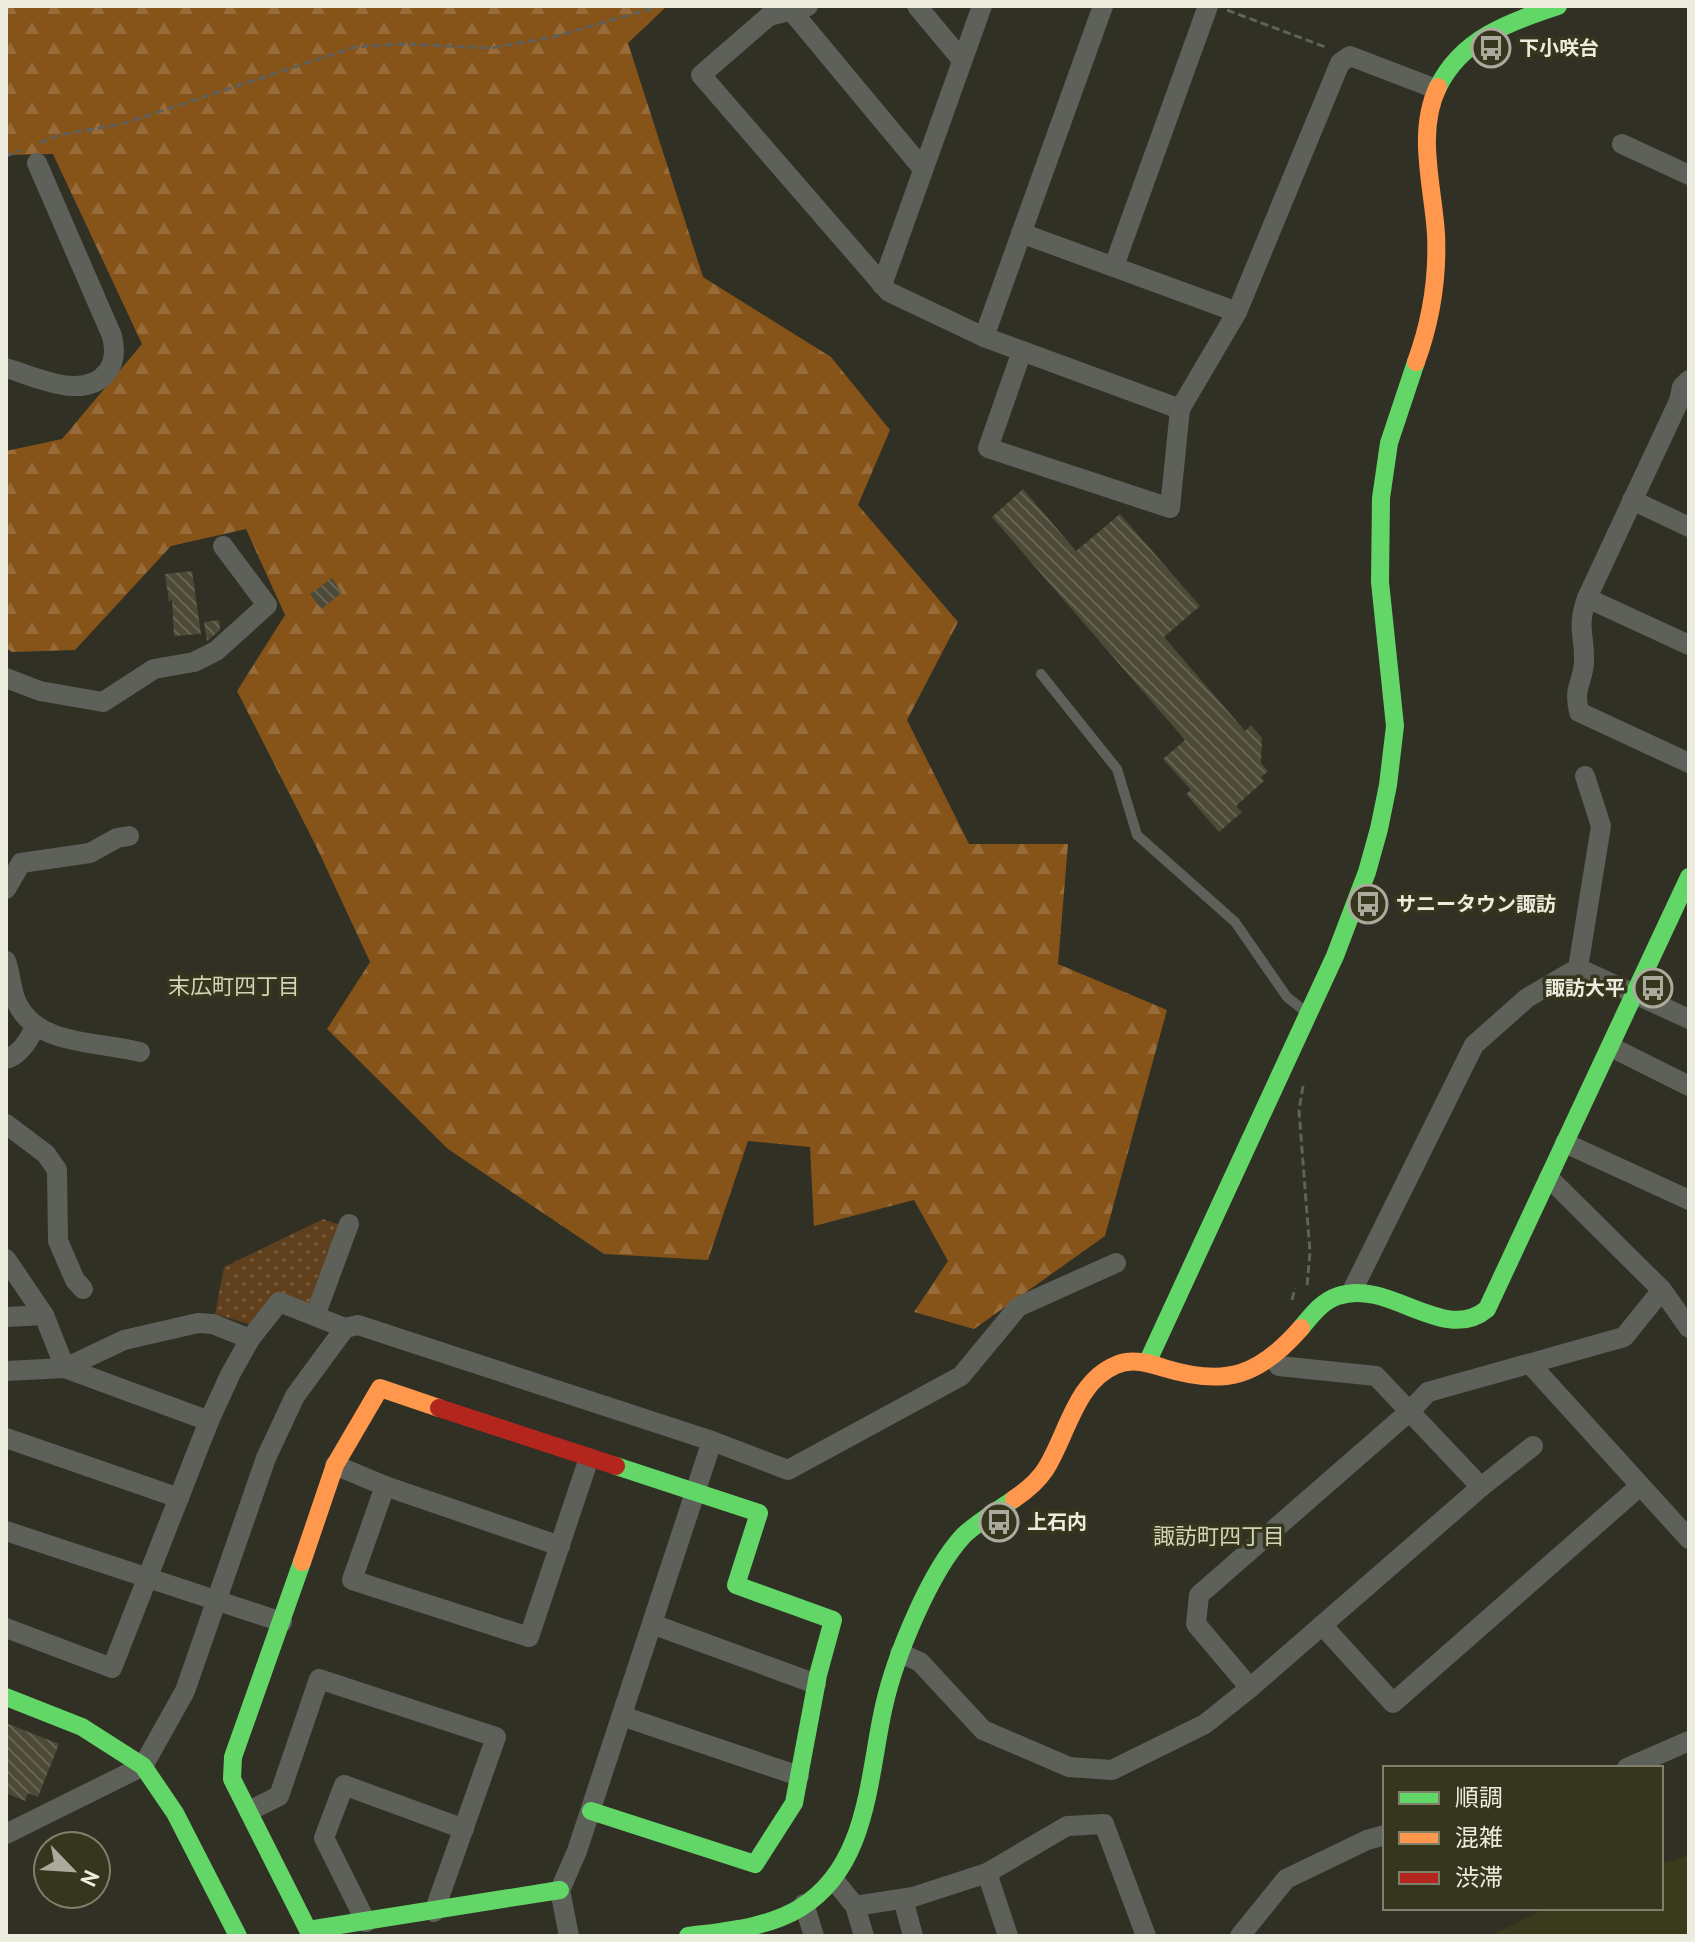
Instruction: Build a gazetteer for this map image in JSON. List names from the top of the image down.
{
  "districts": ["末広町四丁目", "諏訪町四丁目"],
  "places": {
    "bus stop": [
      "下小咲台",
      "サニータウン諏訪",
      "諏訪大平",
      "上石内"
    ]
  },
  "legend": ["順調", "混雑", "渋滞"],
  "north": "bottom right"
}
